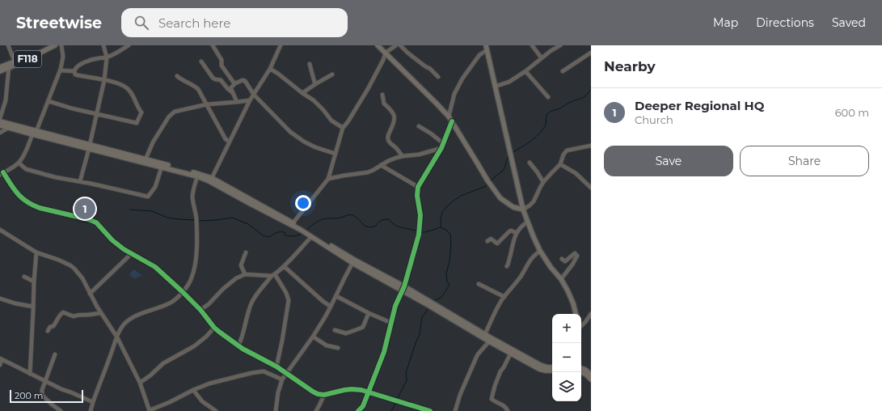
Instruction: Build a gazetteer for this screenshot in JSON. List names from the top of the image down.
{
  "streets": {
    "main road": ["F118"]
  },
  "scale_bar": "200 m",
  "page": {
    "header": "Streetwise",
    "search": "Search here",
    "nav": ["Map", "Directions", "Saved"],
    "heading": "Nearby",
    "list": [
      {
        "mark": "1",
        "name": "Deeper Regional HQ",
        "note": "Church",
        "value": "600 m"
      }
    ],
    "buttons": ["Save", "Share"],
    "pins": "1",
    "map_buttons": ["+", "−"],
    "scale": "200 m"
  }
}
